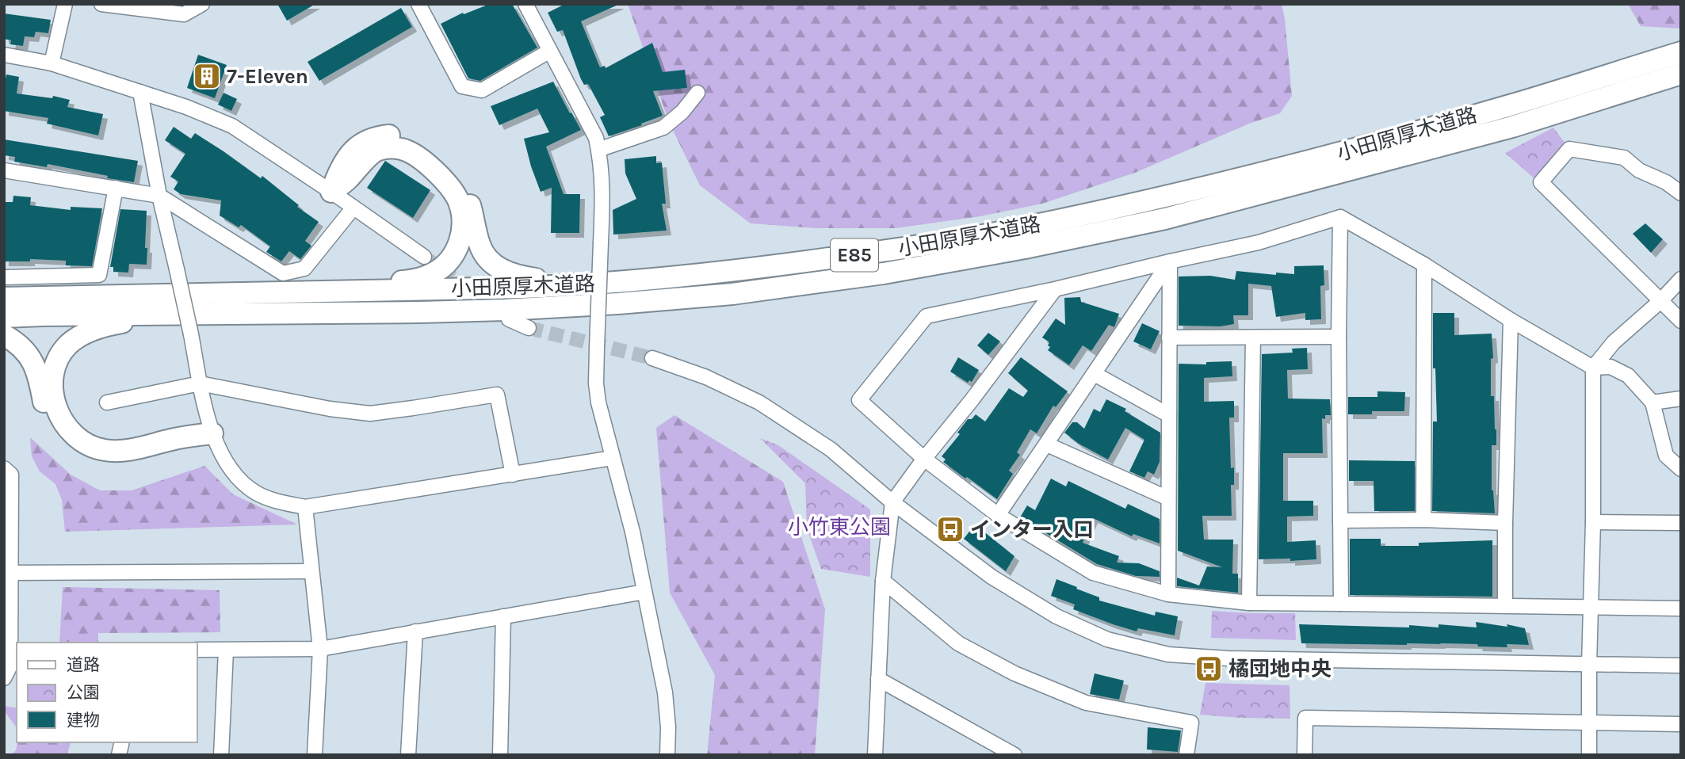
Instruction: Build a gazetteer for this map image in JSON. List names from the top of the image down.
{
  "streets": {
    "highway": ["小田原厚木道路", "E85"]
  },
  "parks": ["小竹東公園"],
  "places": {
    "building": ["7-Eleven"],
    "bus stop": ["インター入口", "橘団地中央"]
  },
  "legend": ["道路", "公園", "建物"]
}
